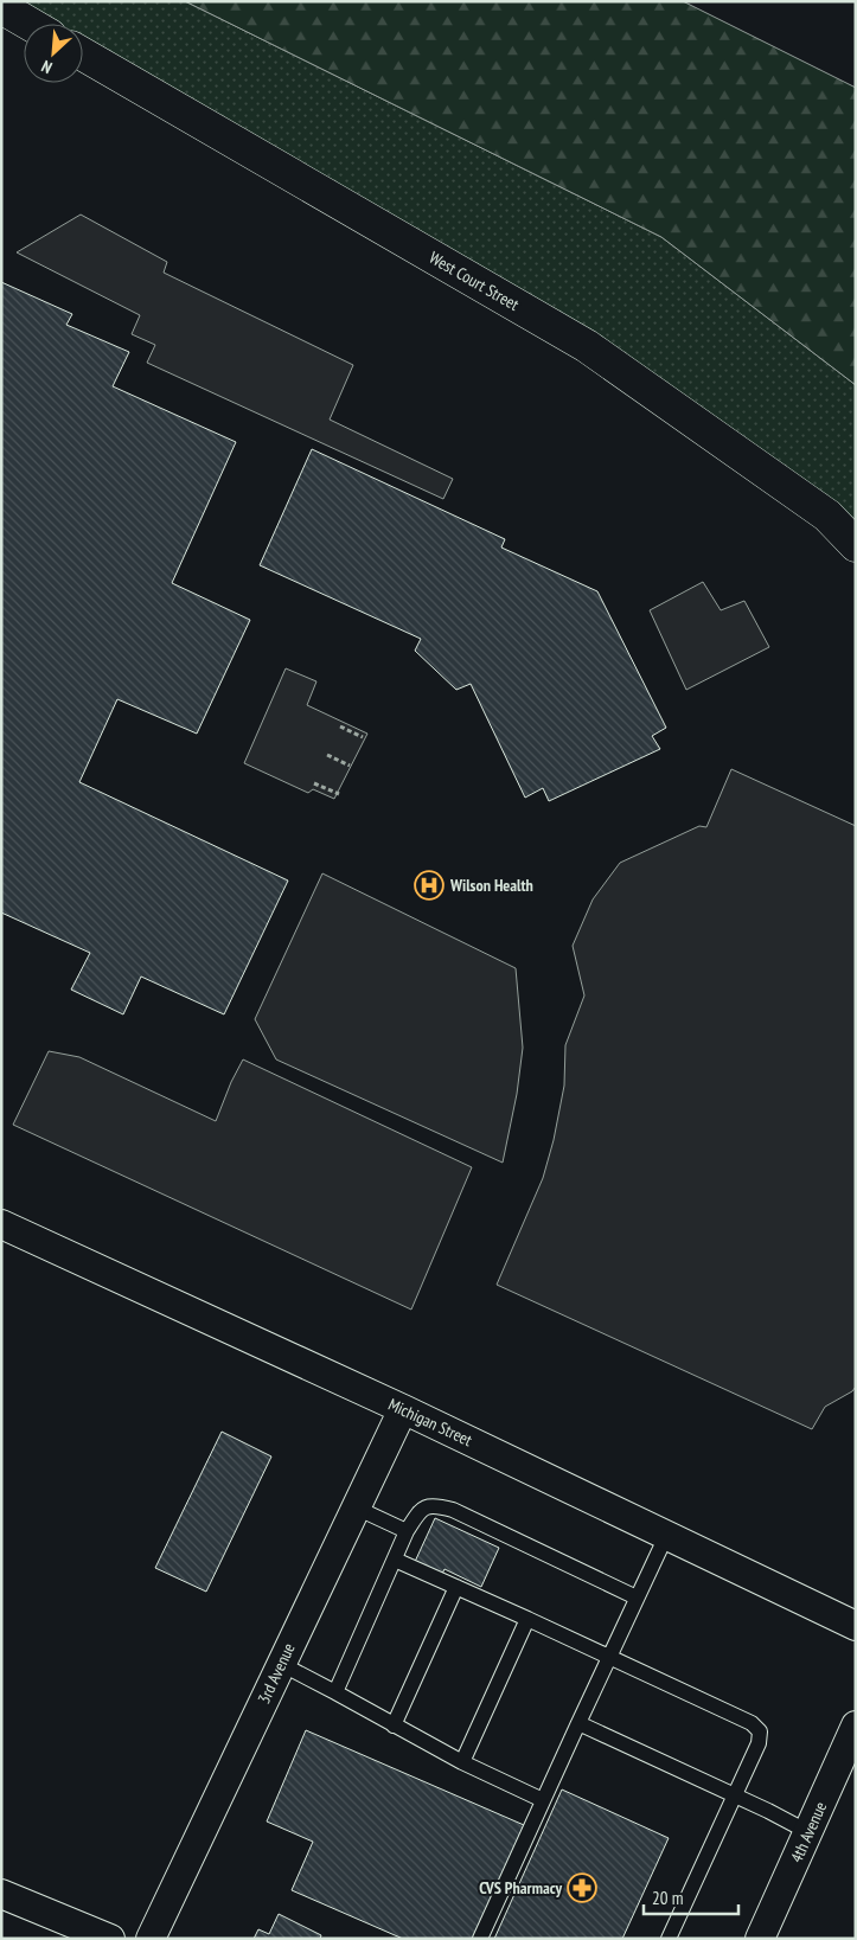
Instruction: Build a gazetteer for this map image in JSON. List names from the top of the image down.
{
  "streets": {
    "main road": ["West Court Street"],
    "street": ["Michigan Street", "3rd Avenue", "4th Avenue"]
  },
  "crossings": [
    ["Michigan Street", "3rd Avenue"]
  ],
  "places": {
    "hospital": ["Wilson Health"],
    "pharmacy": ["CVS Pharmacy"]
  },
  "scale_bar": "20 m",
  "north": "bottom left"
}
